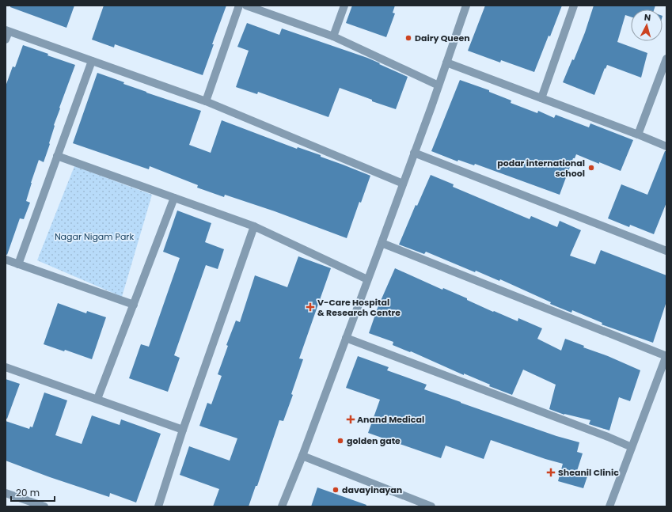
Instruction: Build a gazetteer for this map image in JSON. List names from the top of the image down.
{
  "parks": ["Nagar Nigam Park"],
  "places": {
    "other": [
      "Dairy Queen",
      "podar international school",
      "golden gate",
      "davayinayan"
    ],
    "health": ["V-Care Hospital & Research Centre", "Anand Medical", "Sheanil Clinic"]
  },
  "scale_bar": "20 m",
  "north": "top"
}
